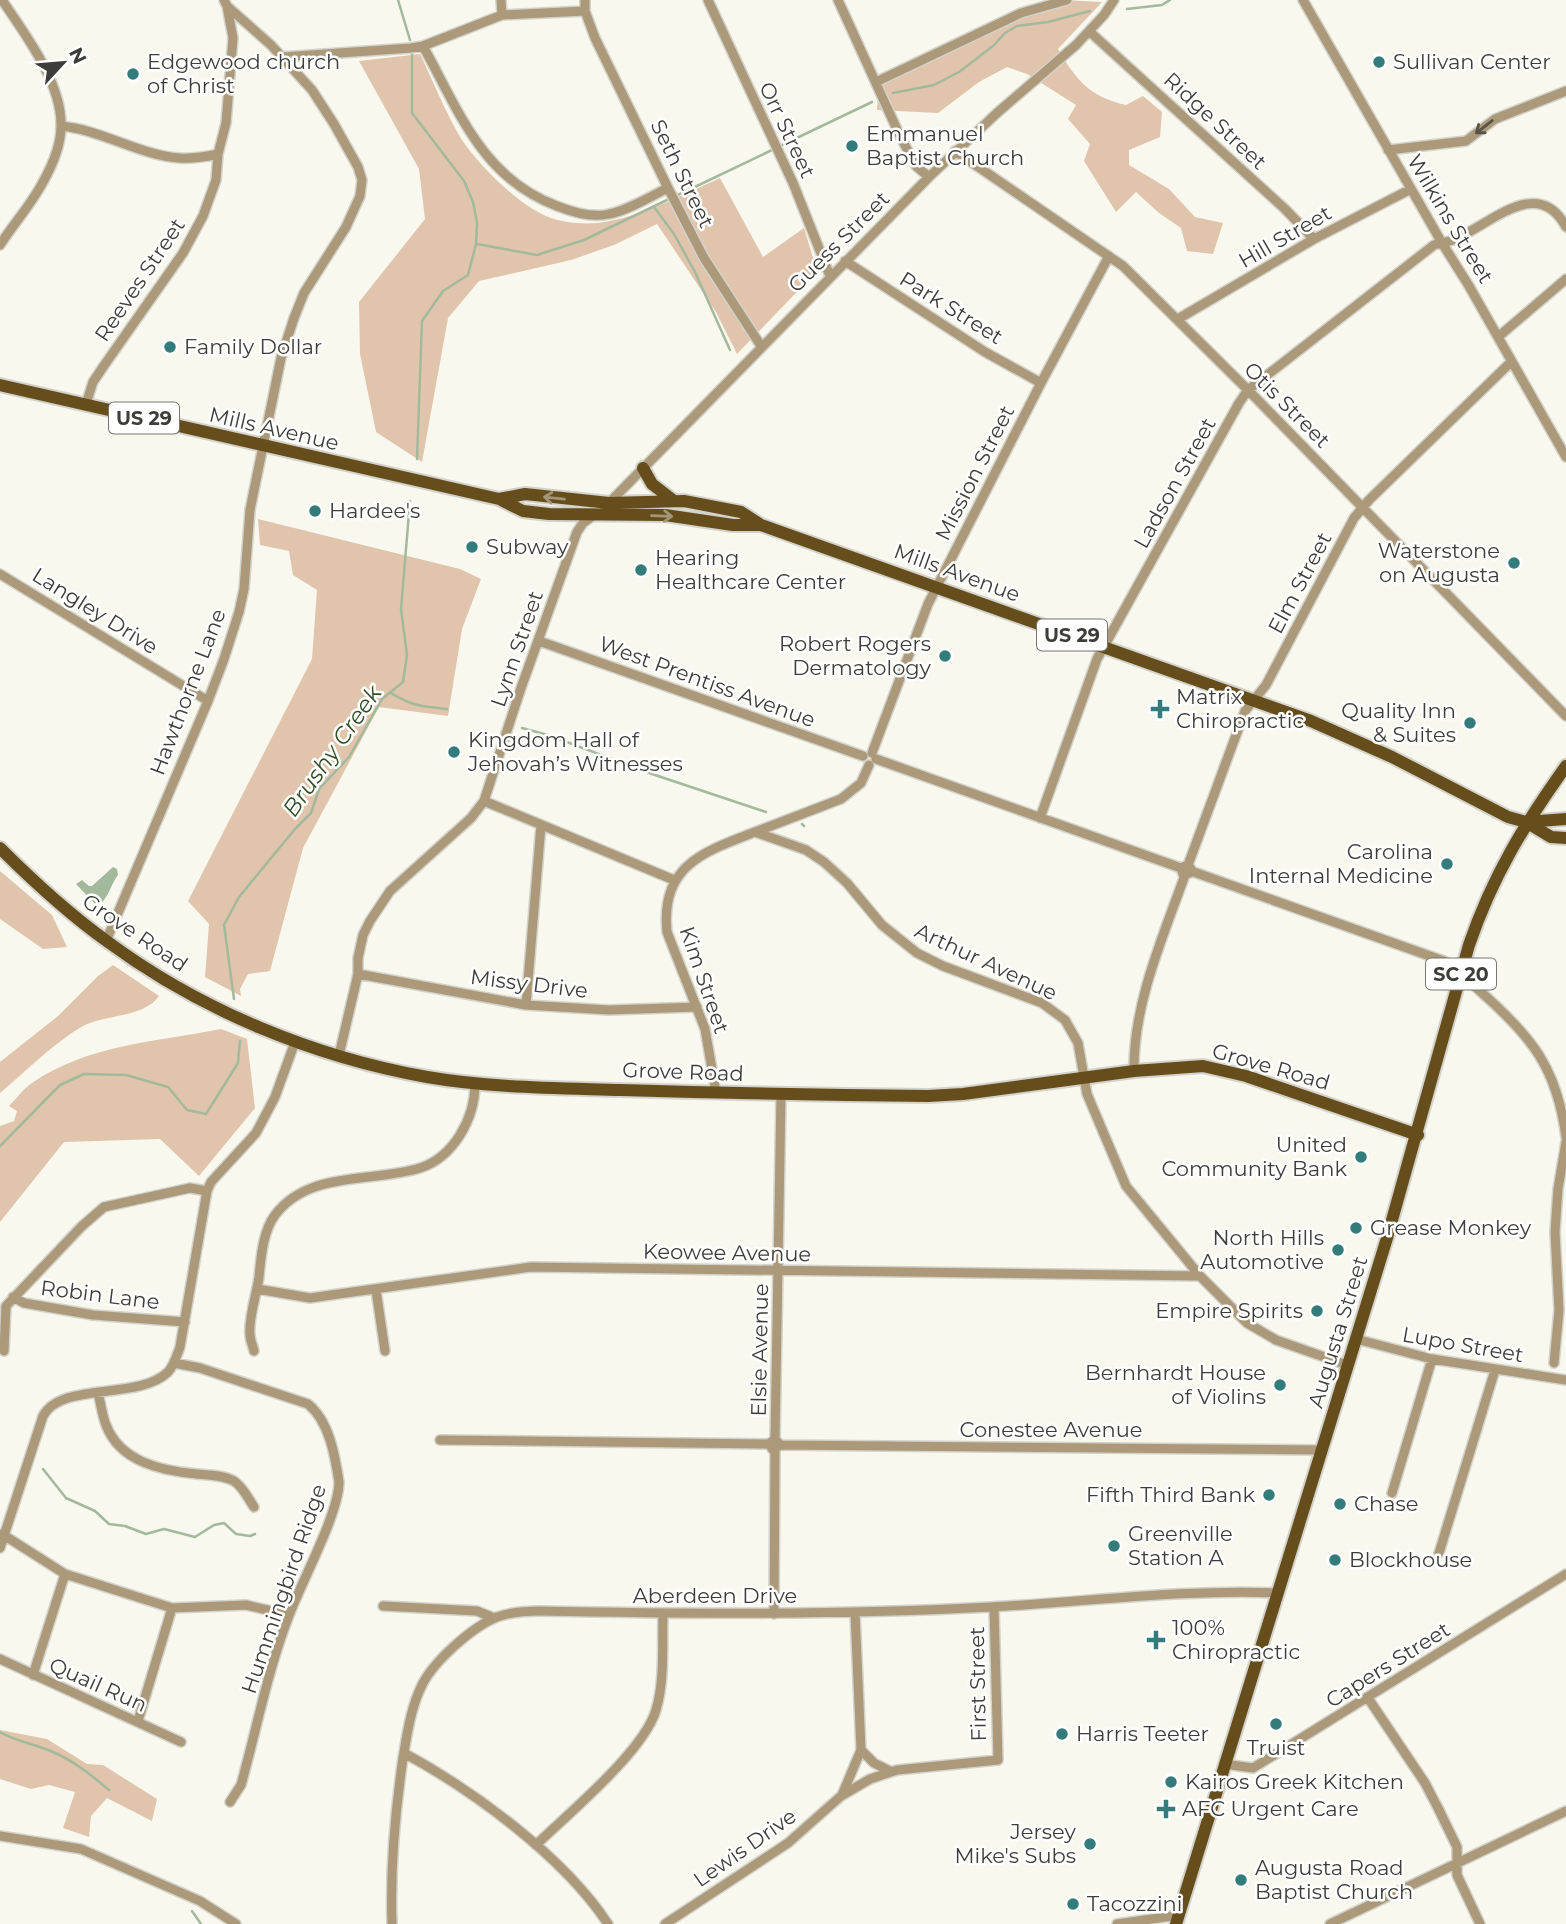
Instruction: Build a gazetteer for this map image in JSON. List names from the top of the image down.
{
  "streets": {
    "main road": [
      "US 29",
      "Mills Avenue",
      "Grove Road",
      "SC 20",
      "Augusta Street"
    ],
    "street": [
      "Ridge Street",
      "Orr Street",
      "Seth Street",
      "Wilkins Street",
      "Hill Street",
      "Guess Street",
      "Reeves Street",
      "Park Street",
      "Otis Street",
      "Mission Street",
      "Ladson Street",
      "Elm Street",
      "Langley Drive",
      "Lynn Street",
      "West Prentiss Avenue",
      "Hawthorne Lane",
      "Arthur Avenue",
      "Kim Street",
      "Missy Drive",
      "Keowee Avenue",
      "Robin Lane",
      "Lupo Street",
      "Elsie Avenue",
      "Conestee Avenue",
      "Hummingbird Ridge",
      "Aberdeen Drive",
      "Capers Street",
      "First Street",
      "Quail Run",
      "Lewis Drive"
    ]
  },
  "crossings": [
    ["Ridge Street", "Hill Street"],
    ["Ridge Street", "Guess Street"],
    ["Orr Street", "Guess Street"],
    ["Seth Street", "Guess Street"],
    ["Wilkins Street", "Hill Street"],
    ["Wilkins Street", "Ladson Street"],
    ["Wilkins Street", "Elm Street"],
    ["Hill Street", "Otis Street"],
    ["Guess Street", "Park Street"],
    ["Guess Street", "Otis Street"],
    ["Guess Street", "Mills Avenue"],
    ["Guess Street", "Lynn Street"],
    ["Reeves Street", "Mills Avenue"],
    ["Reeves Street", "Hawthorne Lane"],
    ["Park Street", "Mission Street"],
    ["Otis Street", "Mission Street"],
    ["Otis Street", "Ladson Street"],
    ["Otis Street", "Elm Street"],
    ["US 29", "Mills Avenue"],
    ["US 29", "Augusta Street"],
    ["Mills Avenue", "Mission Street"],
    ["Mills Avenue", "Ladson Street"],
    ["Mills Avenue", "Elm Street"],
    ["Mills Avenue", "Lynn Street"],
    ["Mills Avenue", "Hawthorne Lane"],
    ["Mills Avenue", "Augusta Street"],
    ["Mission Street", "West Prentiss Avenue"],
    ["Mission Street", "Arthur Avenue"],
    ["Ladson Street", "West Prentiss Avenue"],
    ["Elm Street", "West Prentiss Avenue"],
    ["Elm Street", "Grove Road"],
    ["Langley Drive", "Hawthorne Lane"],
    ["Lynn Street", "West Prentiss Avenue"],
    ["West Prentiss Avenue", "Augusta Street"],
    ["Hawthorne Lane", "Grove Road"],
    ["Grove Road", "Arthur Avenue"],
    ["Grove Road", "Kim Street"],
    ["Grove Road", "Augusta Street"],
    ["Grove Road", "Elsie Avenue"],
    ["Arthur Avenue", "Keowee Avenue"],
    ["Arthur Avenue", "Augusta Street"],
    ["Kim Street", "Missy Drive"],
    ["Keowee Avenue", "Elsie Avenue"],
    ["Augusta Street", "Lupo Street"],
    ["Augusta Street", "Conestee Avenue"],
    ["Augusta Street", "Aberdeen Drive"],
    ["Augusta Street", "Capers Street"],
    ["Elsie Avenue", "Conestee Avenue"],
    ["Elsie Avenue", "Aberdeen Drive"],
    ["Aberdeen Drive", "First Street"]
  ],
  "water": ["Brushy Creek"],
  "places": {
    "other": [
      "Sullivan Center",
      "Edgewood church of Christ",
      "Emmanuel Baptist Church",
      "Family Dollar",
      "Hardee's",
      "Subway",
      "Waterstone on Augusta",
      "Hearing Healthcare Center",
      "Robert Rogers Dermatology",
      "Quality Inn & Suites",
      "Kingdom Hall of Jehovah’s Witnesses",
      "Carolina Internal Medicine",
      "United Community Bank",
      "Grease Monkey",
      "North Hills Automotive",
      "Empire Spirits",
      "Bernhardt House of Violins",
      "Fifth Third Bank",
      "Chase",
      "Greenville Station A",
      "Blockhouse",
      "Truist",
      "Harris Teeter",
      "Kairos Greek Kitchen",
      "Jersey Mike's Subs",
      "Augusta Road Baptist Church",
      "Tacozzini"
    ],
    "health": ["Matrix Chiropractic", "100% Chiropractic", "AFC Urgent Care"]
  },
  "north": "top right"
}
